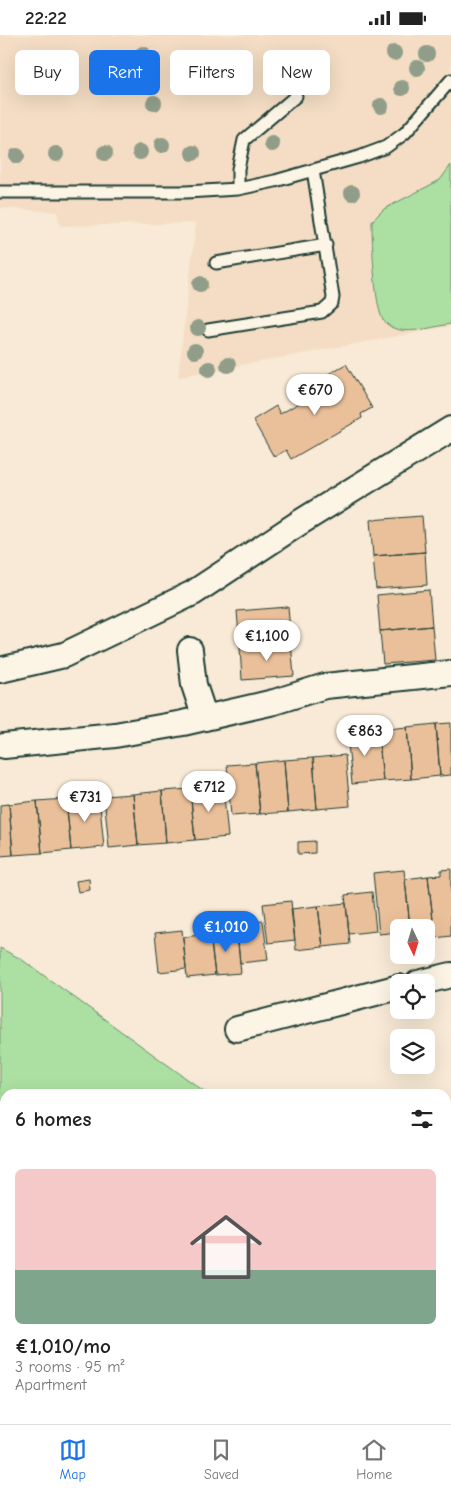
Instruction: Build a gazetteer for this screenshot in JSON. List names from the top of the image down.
{
  "north": "bottom",
  "page": {
    "status": "22:22",
    "chip": [
      "Buy",
      "Rent",
      "Filters",
      "New"
    ],
    "price": [
      "€670",
      "€1,100",
      "€863",
      "€712",
      "€731",
      "€1,010"
    ],
    "heading": "6 homes",
    "list": [
      {
        "name": "€1,010/mo",
        "note": "3 rooms · 95 m² · Apartment"
      }
    ],
    "tabs": ["Map", "Saved", "Home"]
  }
}
